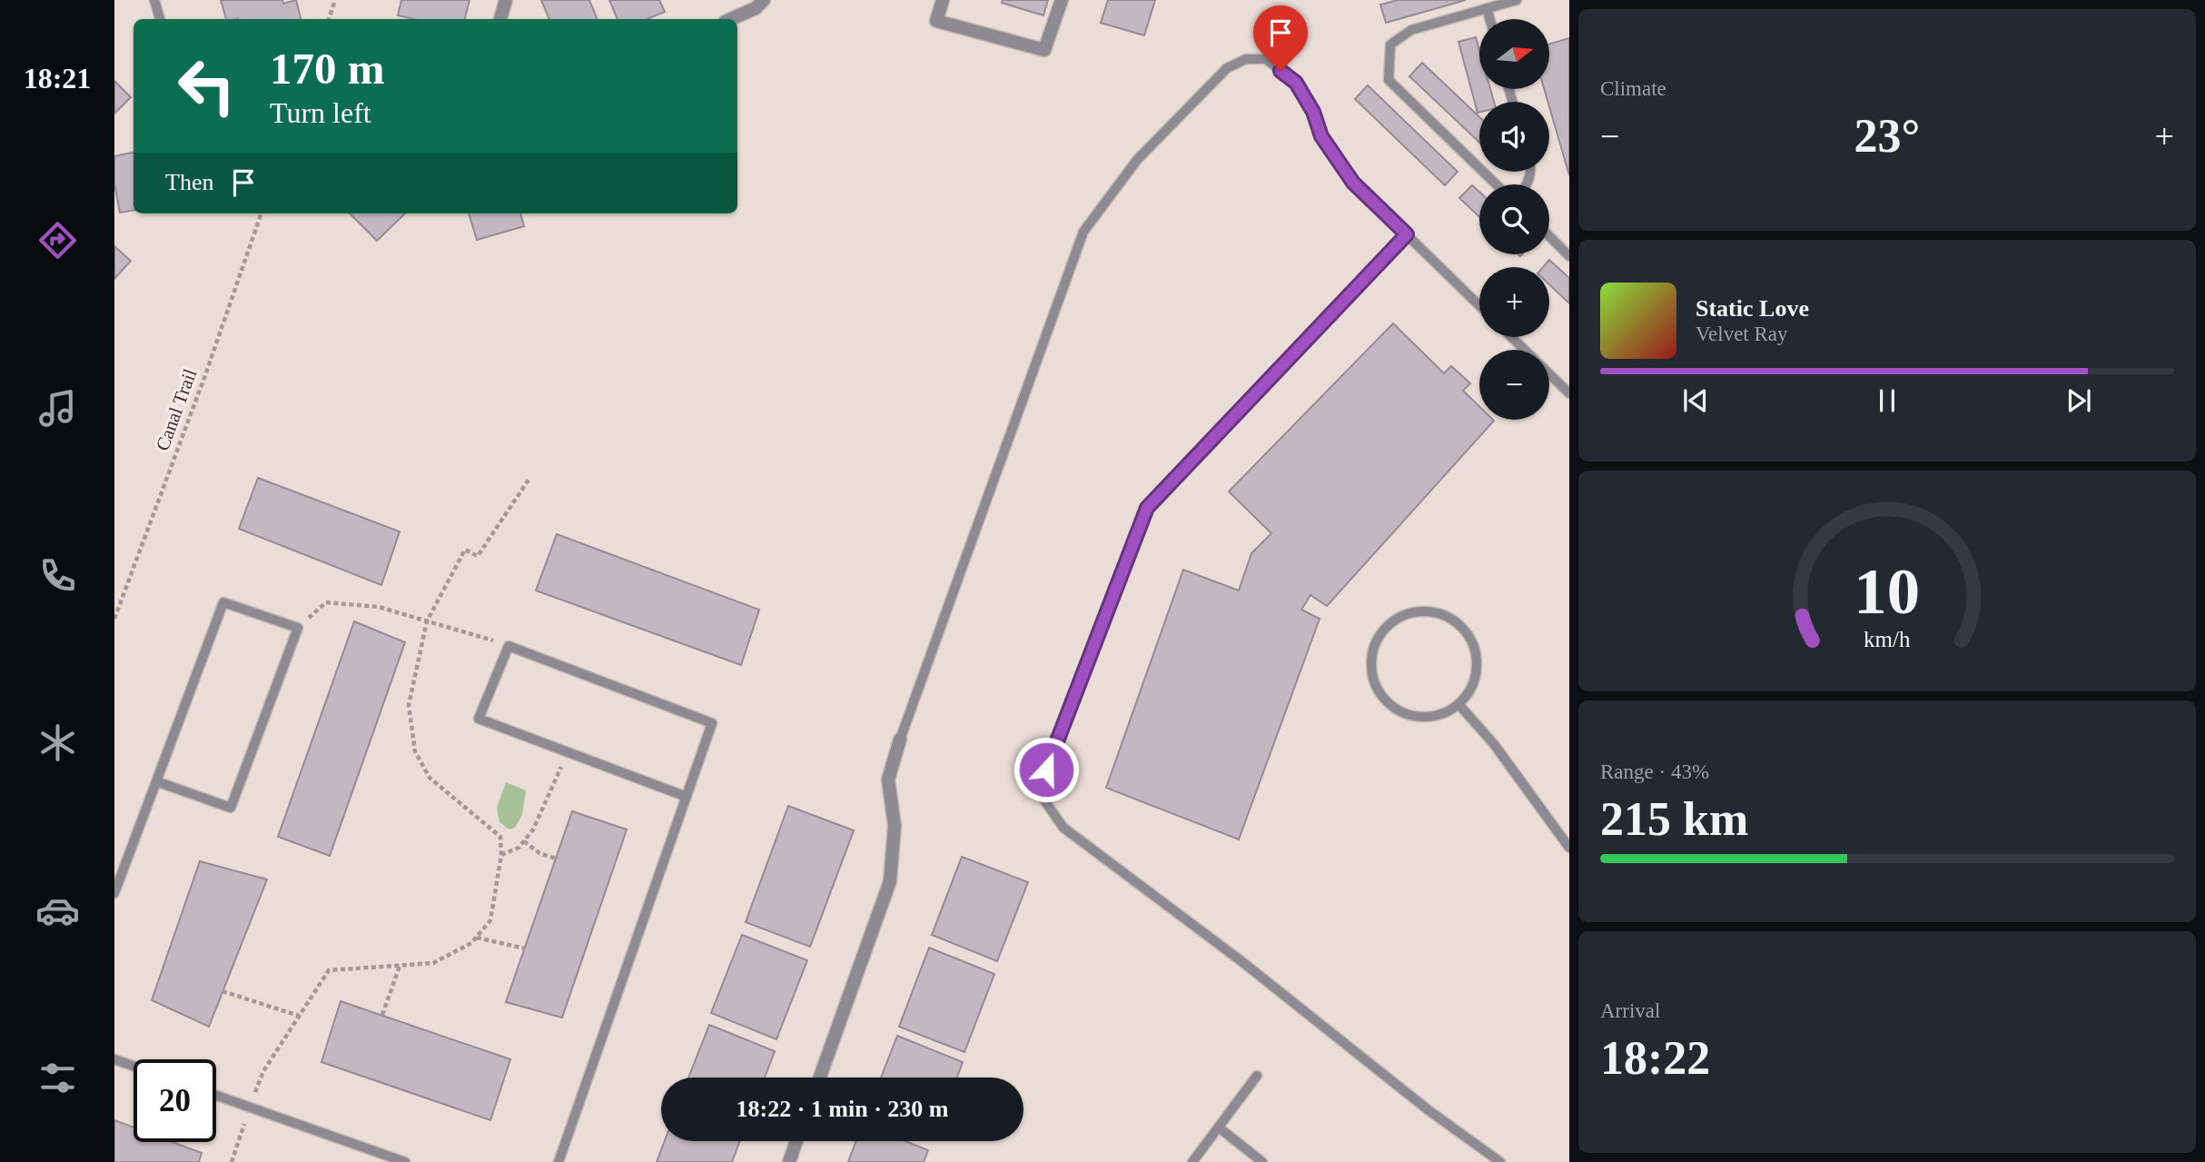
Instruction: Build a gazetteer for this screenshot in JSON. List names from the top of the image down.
{
  "streets": {
    "path": ["Canal Trail"]
  },
  "north": "right",
  "page": {
    "tabs": "18:21",
    "tile": [
      "Climate",
      ["Range · 43%", "215 km"],
      ["Arrival", "18:22"]
    ],
    "map_buttons": ["+", "−"],
    "turn": ["170 m", "Turn left"],
    "heat": ["−", "23°", "+"],
    "then": "Then",
    "song": ["Static Love", "Velvet Ray"],
    "limit": "20",
    "trip": "18:22 · 1 min · 230 m",
    "gauge": ["10", "km/h"]
  }
}
